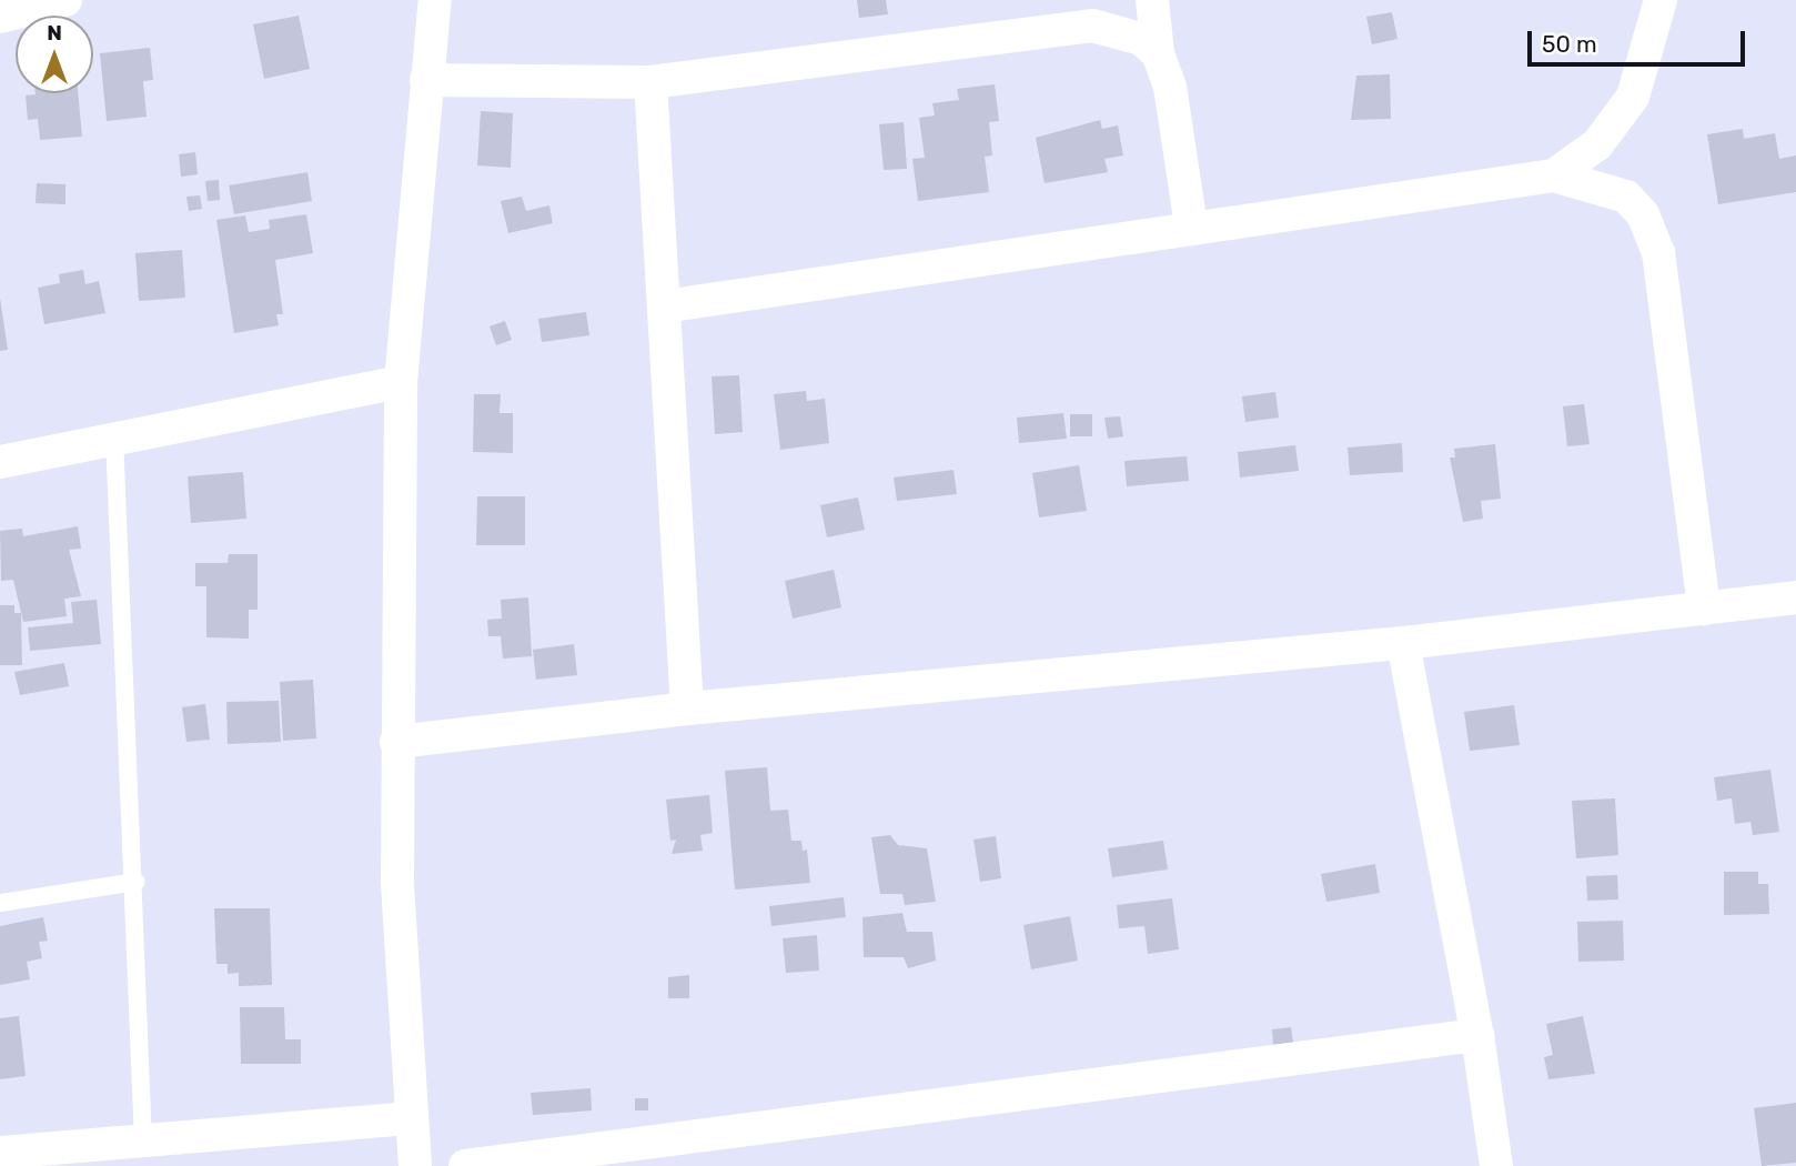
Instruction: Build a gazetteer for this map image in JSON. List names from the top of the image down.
{
  "scale_bar": "50 m",
  "north": "top"
}
